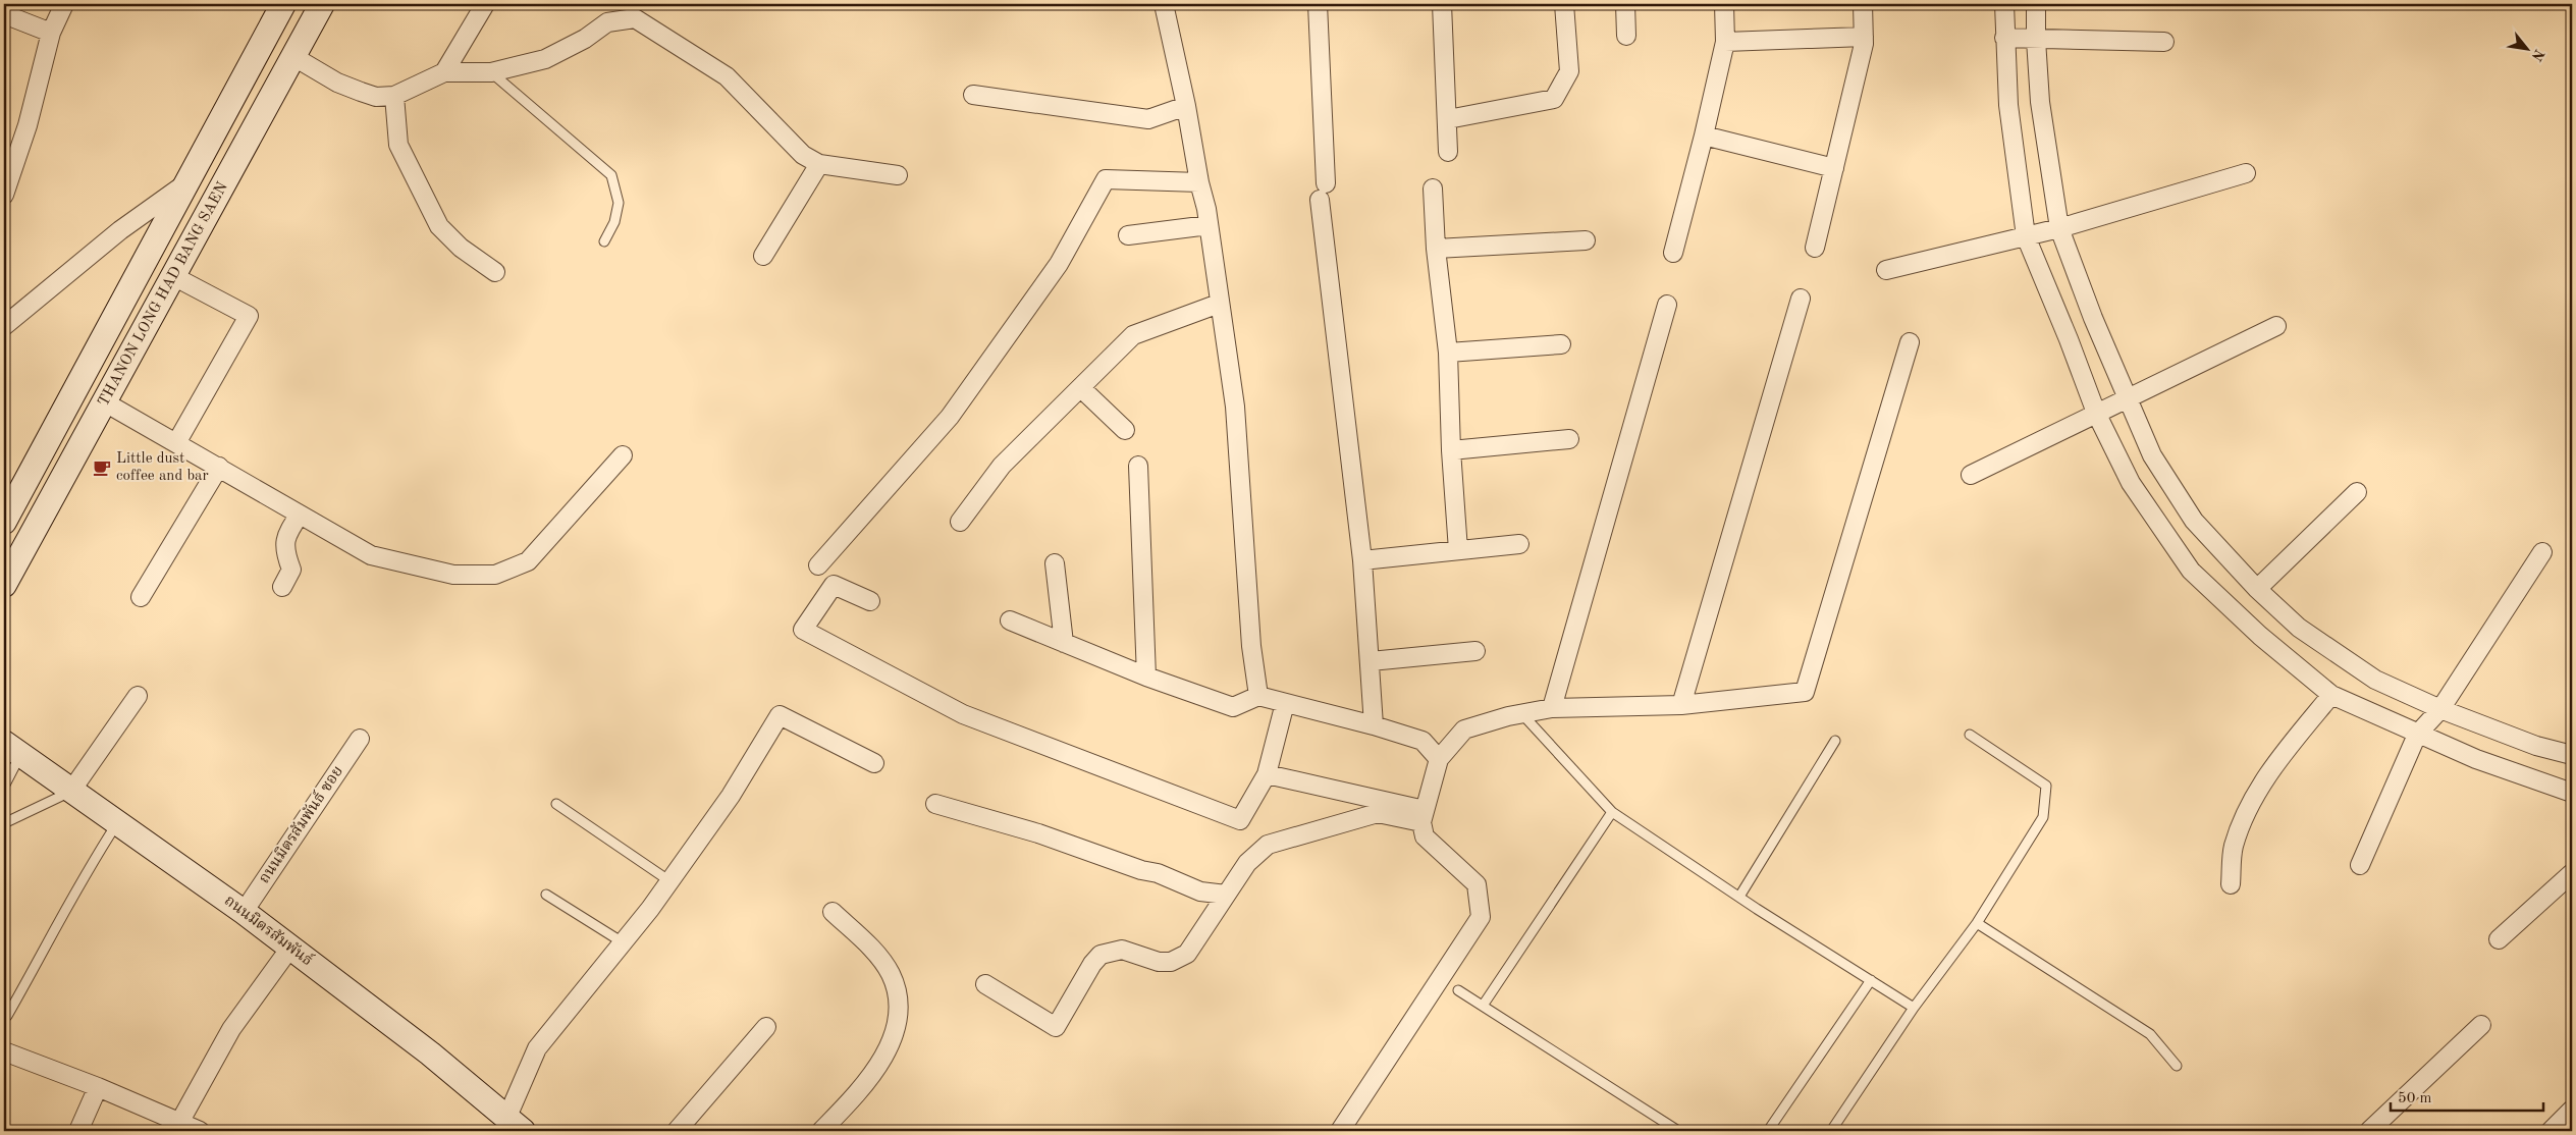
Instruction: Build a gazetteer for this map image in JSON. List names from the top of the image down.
{
  "streets": {
    "main road": ["THANON LONG HAD BANG SAEN", "ถนนมิตรสัมพันธ์"],
    "street": ["ถนนมิตรสัมพันธ์ ซอย"]
  },
  "crossings": [
    ["ถนนมิตรสัมพันธ์ ซอย", "ถนนมิตรสัมพันธ์"]
  ],
  "places": {
    "cafe": ["Little dust coffee and bar"]
  },
  "scale_bar": "50 m",
  "north": "bottom right"
}
